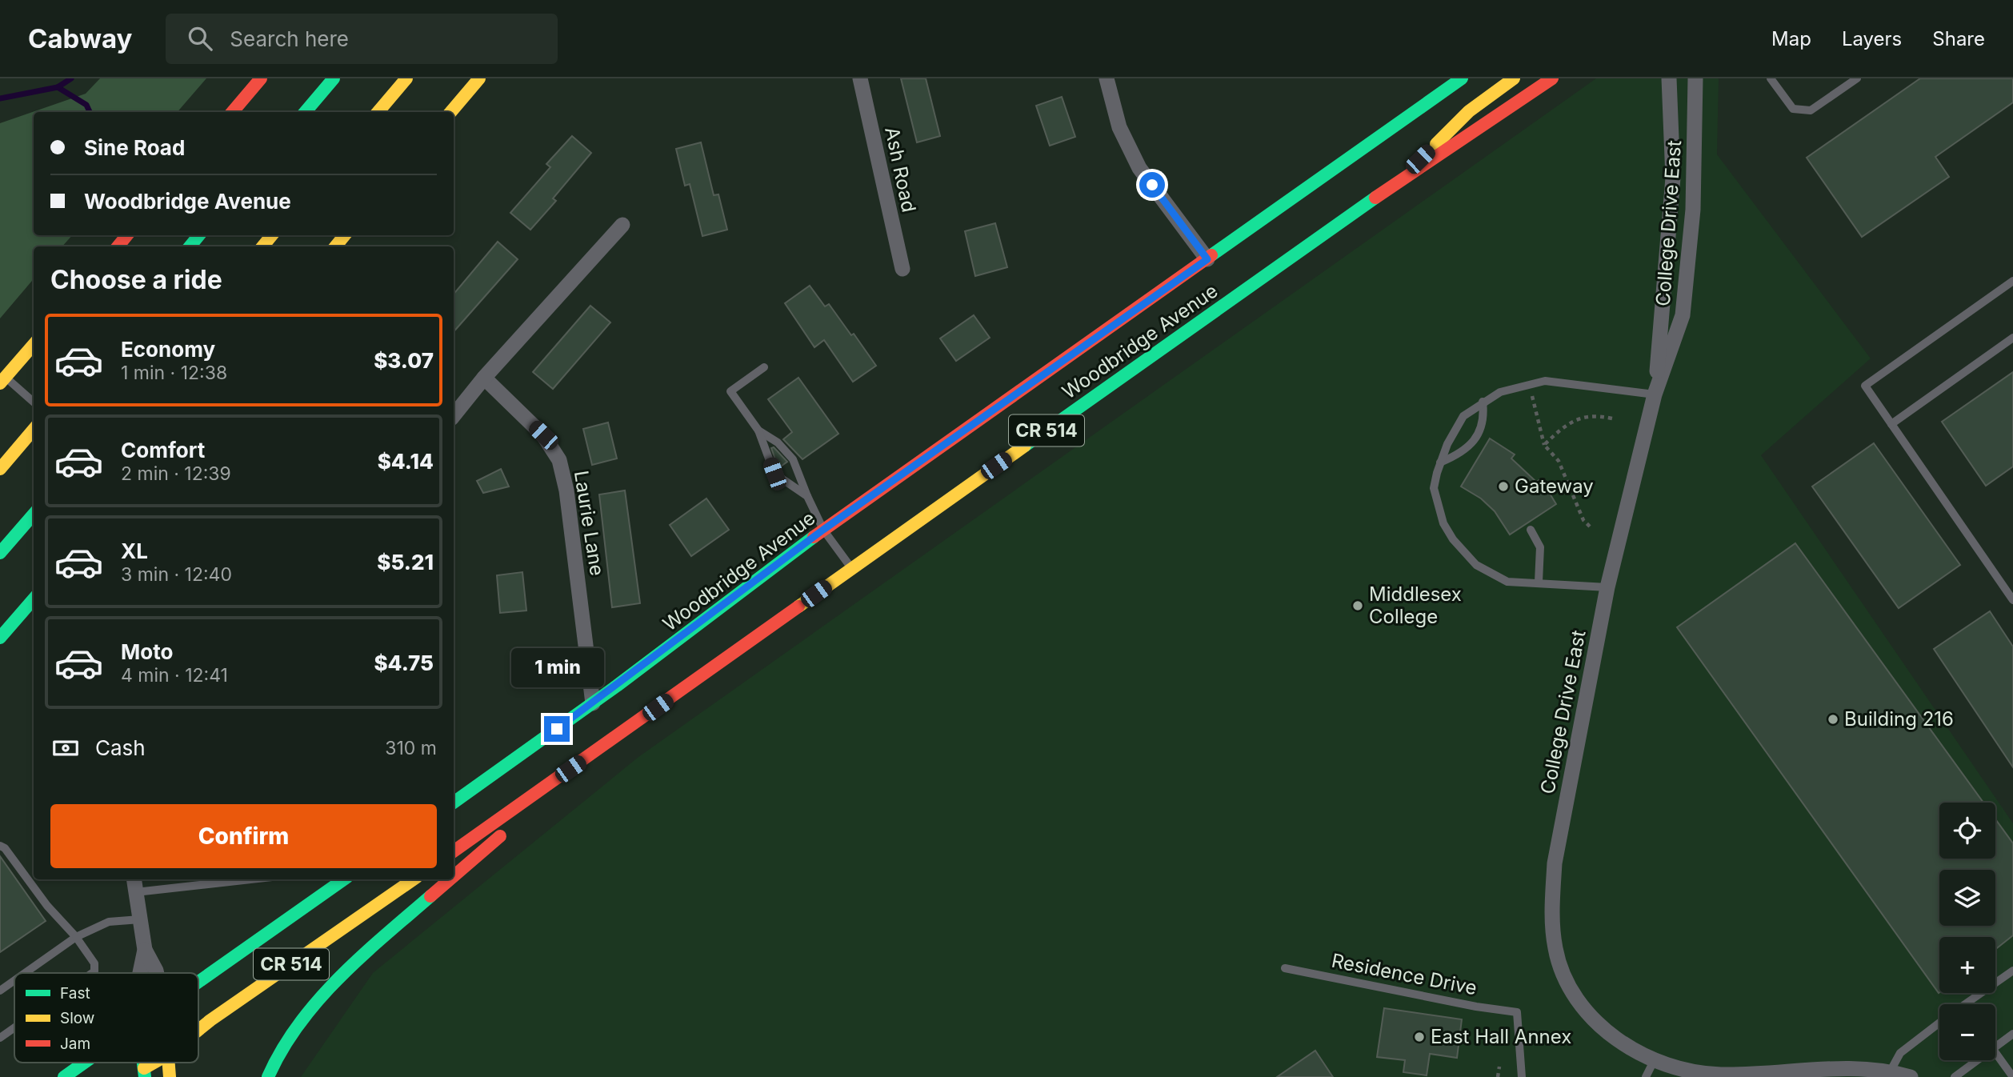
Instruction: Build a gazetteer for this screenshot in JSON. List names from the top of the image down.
{
  "streets": {
    "main road": ["Woodbridge Avenue", "CR 514"],
    "street": ["Ash Road", "College Drive East", "Laurie Lane"],
    "lane": ["Residence Drive"]
  },
  "crossings": [
    ["Woodbridge Avenue", "Laurie Lane"]
  ],
  "places": [
    "Gateway",
    "Middlesex College",
    "Building 216",
    "East Hall Annex"
  ],
  "legend": ["Fast", "Slow", "Jam"],
  "page": {
    "header": "Cabway",
    "search": "Search here",
    "nav": ["Map", "Layers", "Share"],
    "banner": ["Sine Road", "Woodbridge Avenue"],
    "heading": "Choose a ride",
    "list": [
      {
        "name": "Economy",
        "note": "1 min · 12:38",
        "value": "$3.07"
      },
      {
        "name": "Comfort",
        "note": "2 min · 12:39",
        "value": "$4.14"
      },
      {
        "name": "XL",
        "note": "3 min · 12:40",
        "value": "$5.21"
      },
      {
        "name": "Moto",
        "note": "4 min · 12:41",
        "value": "$4.75"
      }
    ],
    "bubble": "1 min",
    "pay": ["Cash", "310 m"],
    "buttons": "Confirm",
    "map_buttons": ["+", "−"]
  }
}
